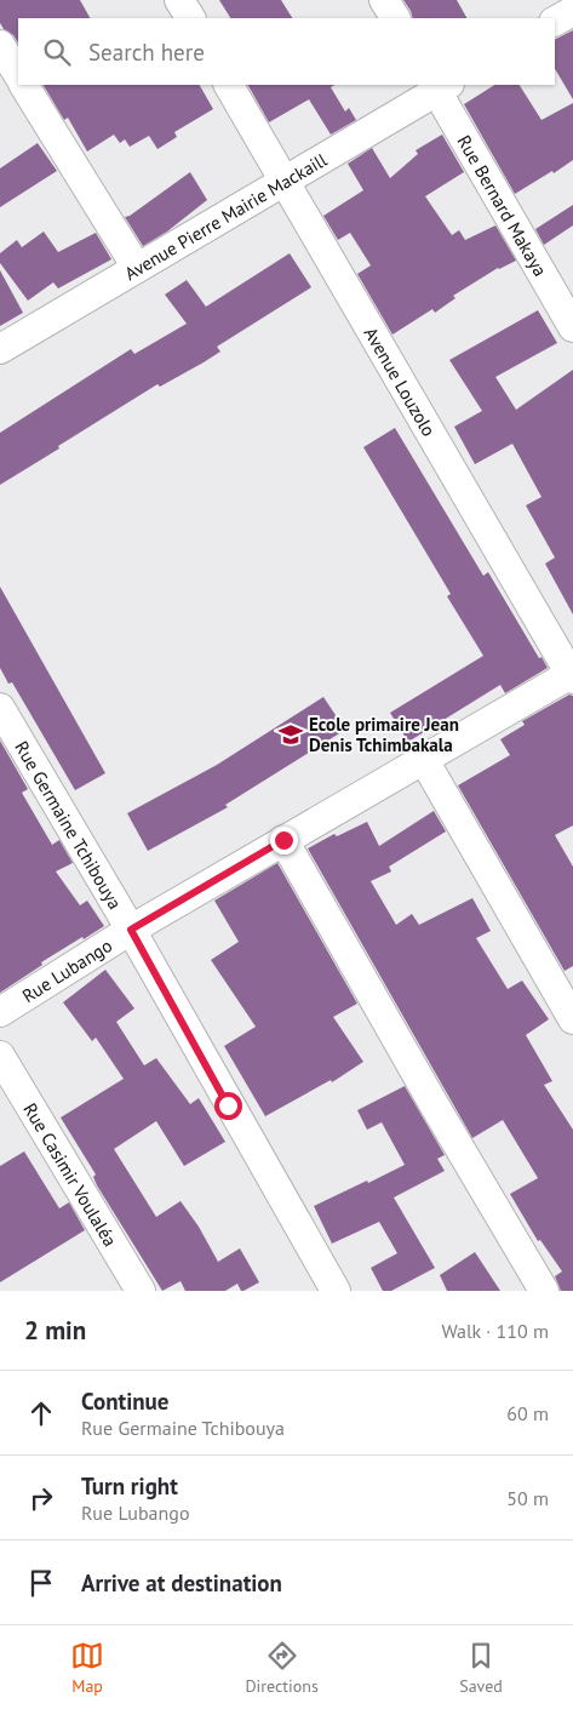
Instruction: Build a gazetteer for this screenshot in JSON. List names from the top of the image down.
{
  "streets": {
    "street": [
      "Rue Bernard Makaya",
      "Avenue Pierre Mairie Mackaill",
      "Avenue Louzolo",
      "Rue Germaine Tchibouya",
      "Rue Lubango",
      "Rue Casimir Voulaléa"
    ]
  },
  "crossings": [
    ["Rue Bernard Makaya", "Avenue Pierre Mairie Mackaill"],
    ["Avenue Pierre Mairie Mackaill", "Avenue Louzolo"],
    ["Avenue Louzolo", "Rue Lubango"],
    ["Rue Germaine Tchibouya", "Rue Lubango"]
  ],
  "places": {
    "school or university": ["Ecole primaire Jean Denis Tchimbakala"]
  },
  "page": {
    "search": "Search here",
    "heading": ["2 min", "Walk · 110 m"],
    "list": [
      ["Continue", "Rue Germaine Tchibouya", "60 m"],
      ["Turn right", "Rue Lubango", "50 m"],
      "Arrive at destination"
    ],
    "nav": ["Map", "Directions", "Saved"]
  }
}
